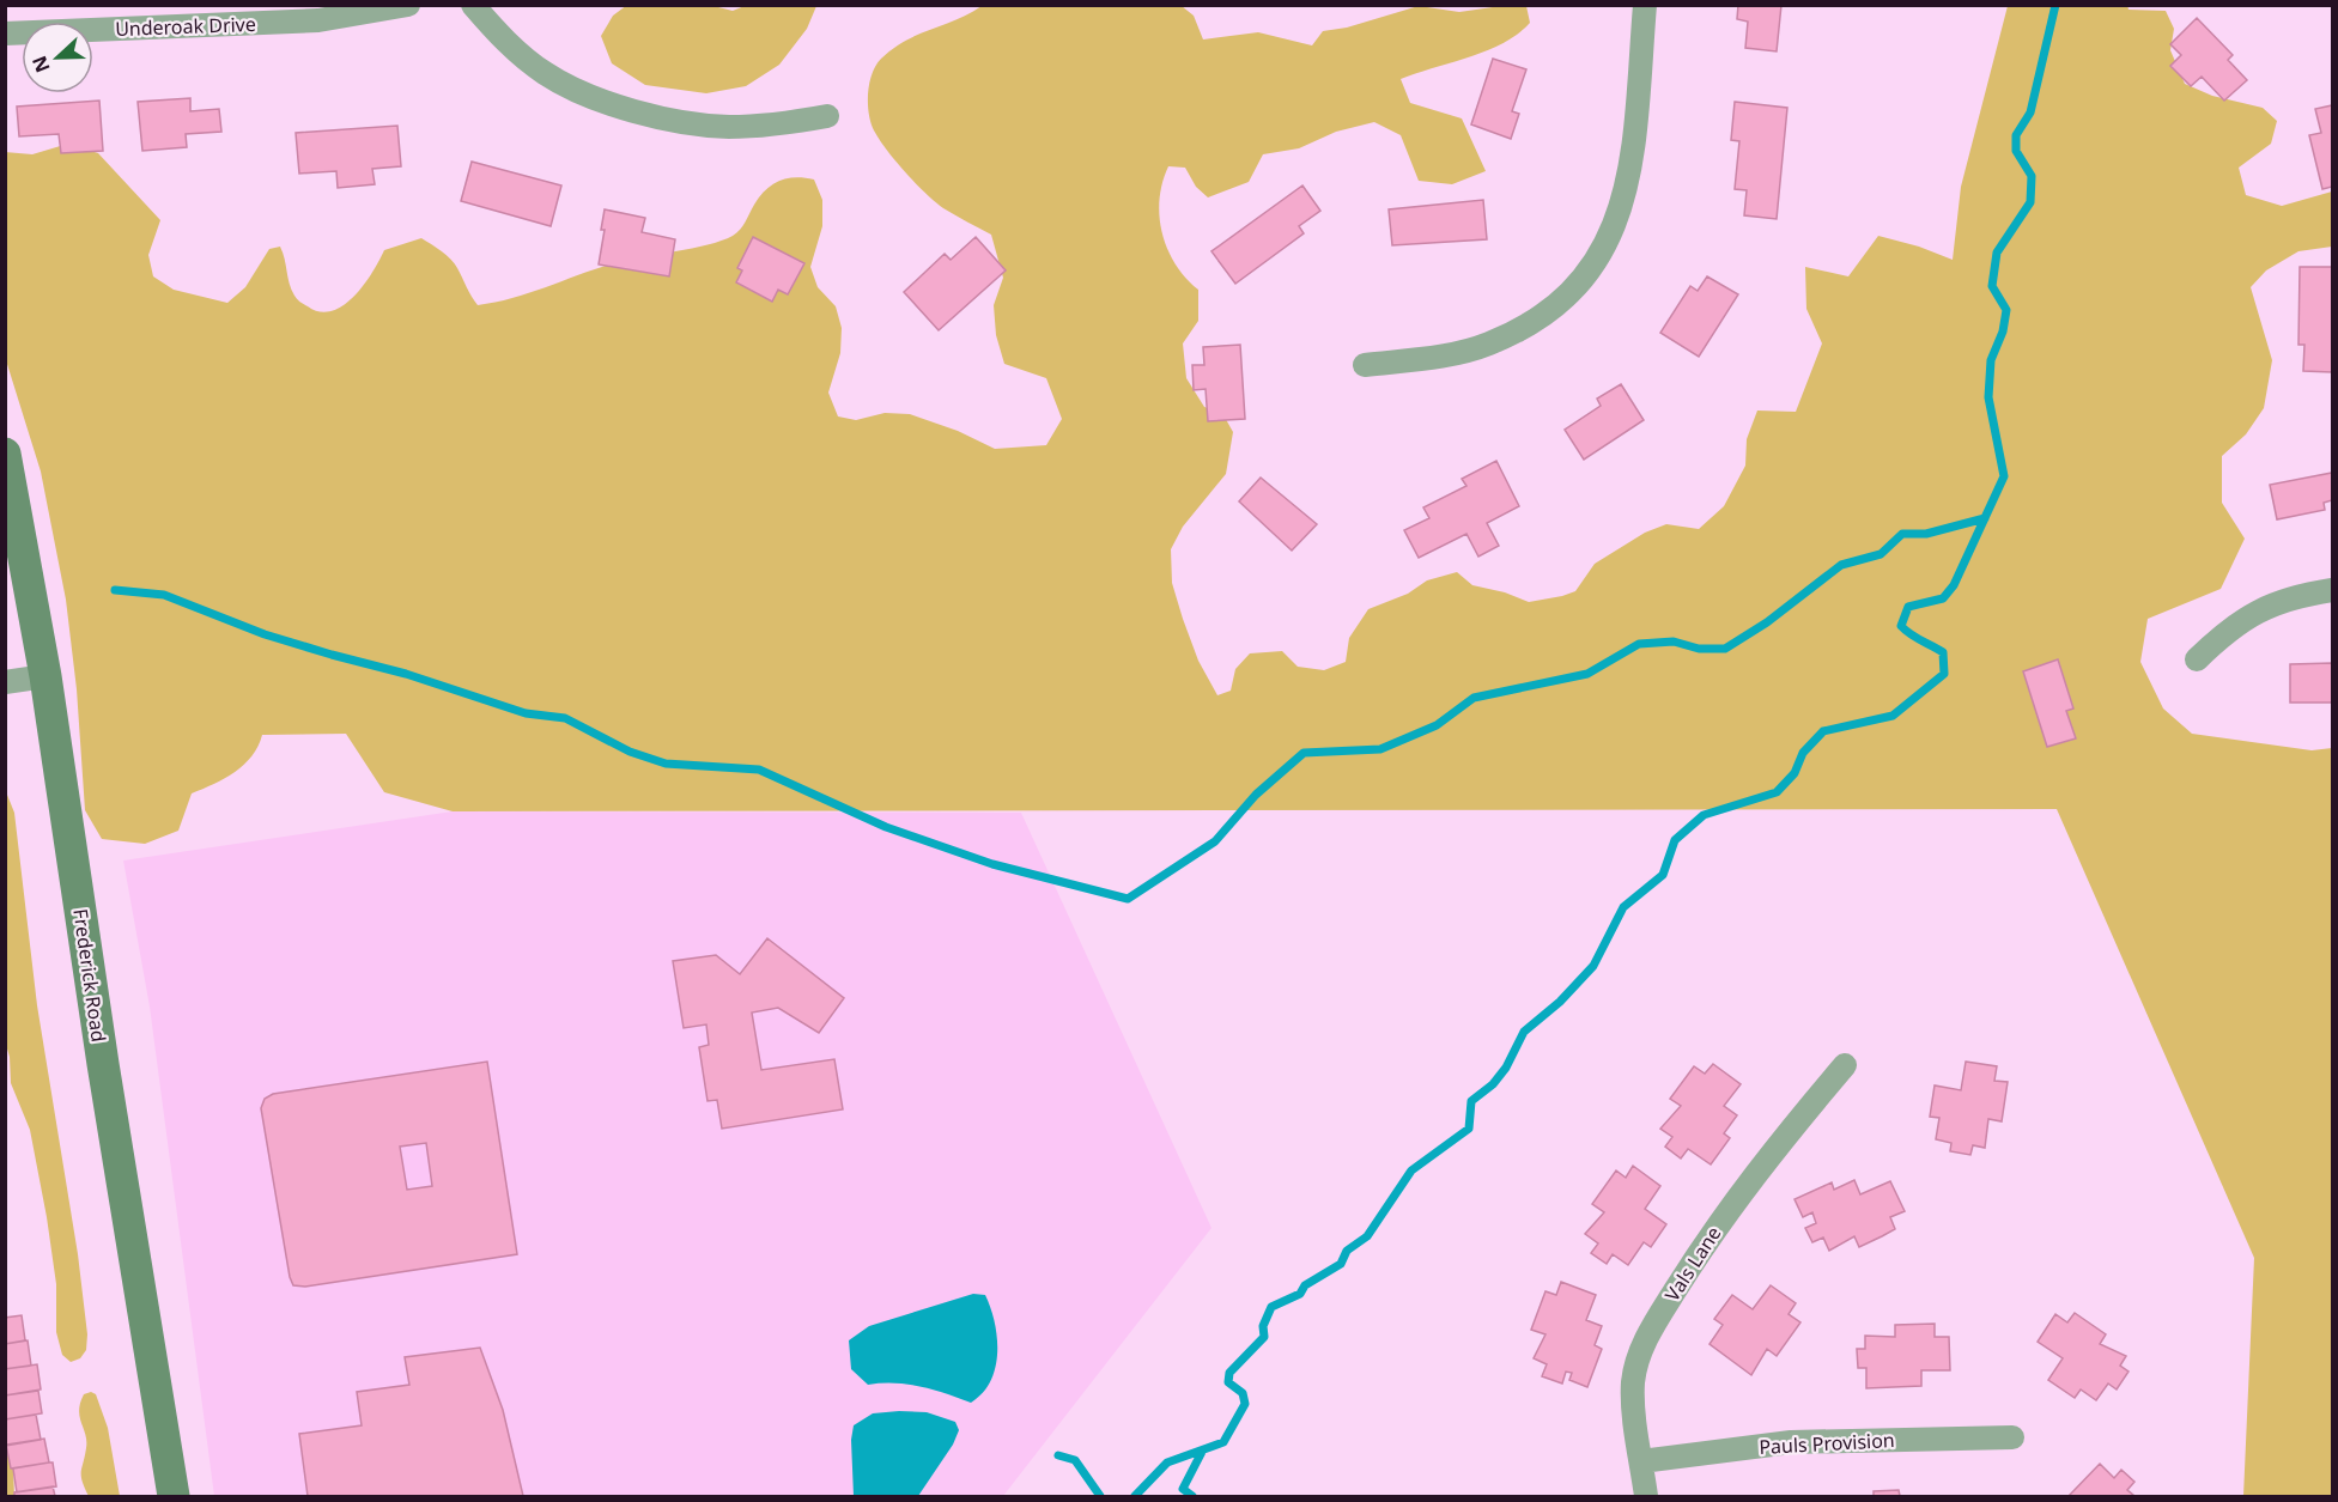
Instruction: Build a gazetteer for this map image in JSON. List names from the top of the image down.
{
  "streets": {
    "main road": ["Frederick Road"],
    "street": ["Underoak Drive", "Vals Lane", "Pauls Provision"]
  },
  "crossings": [
    ["Vals Lane", "Pauls Provision"]
  ],
  "north": "left"
}
